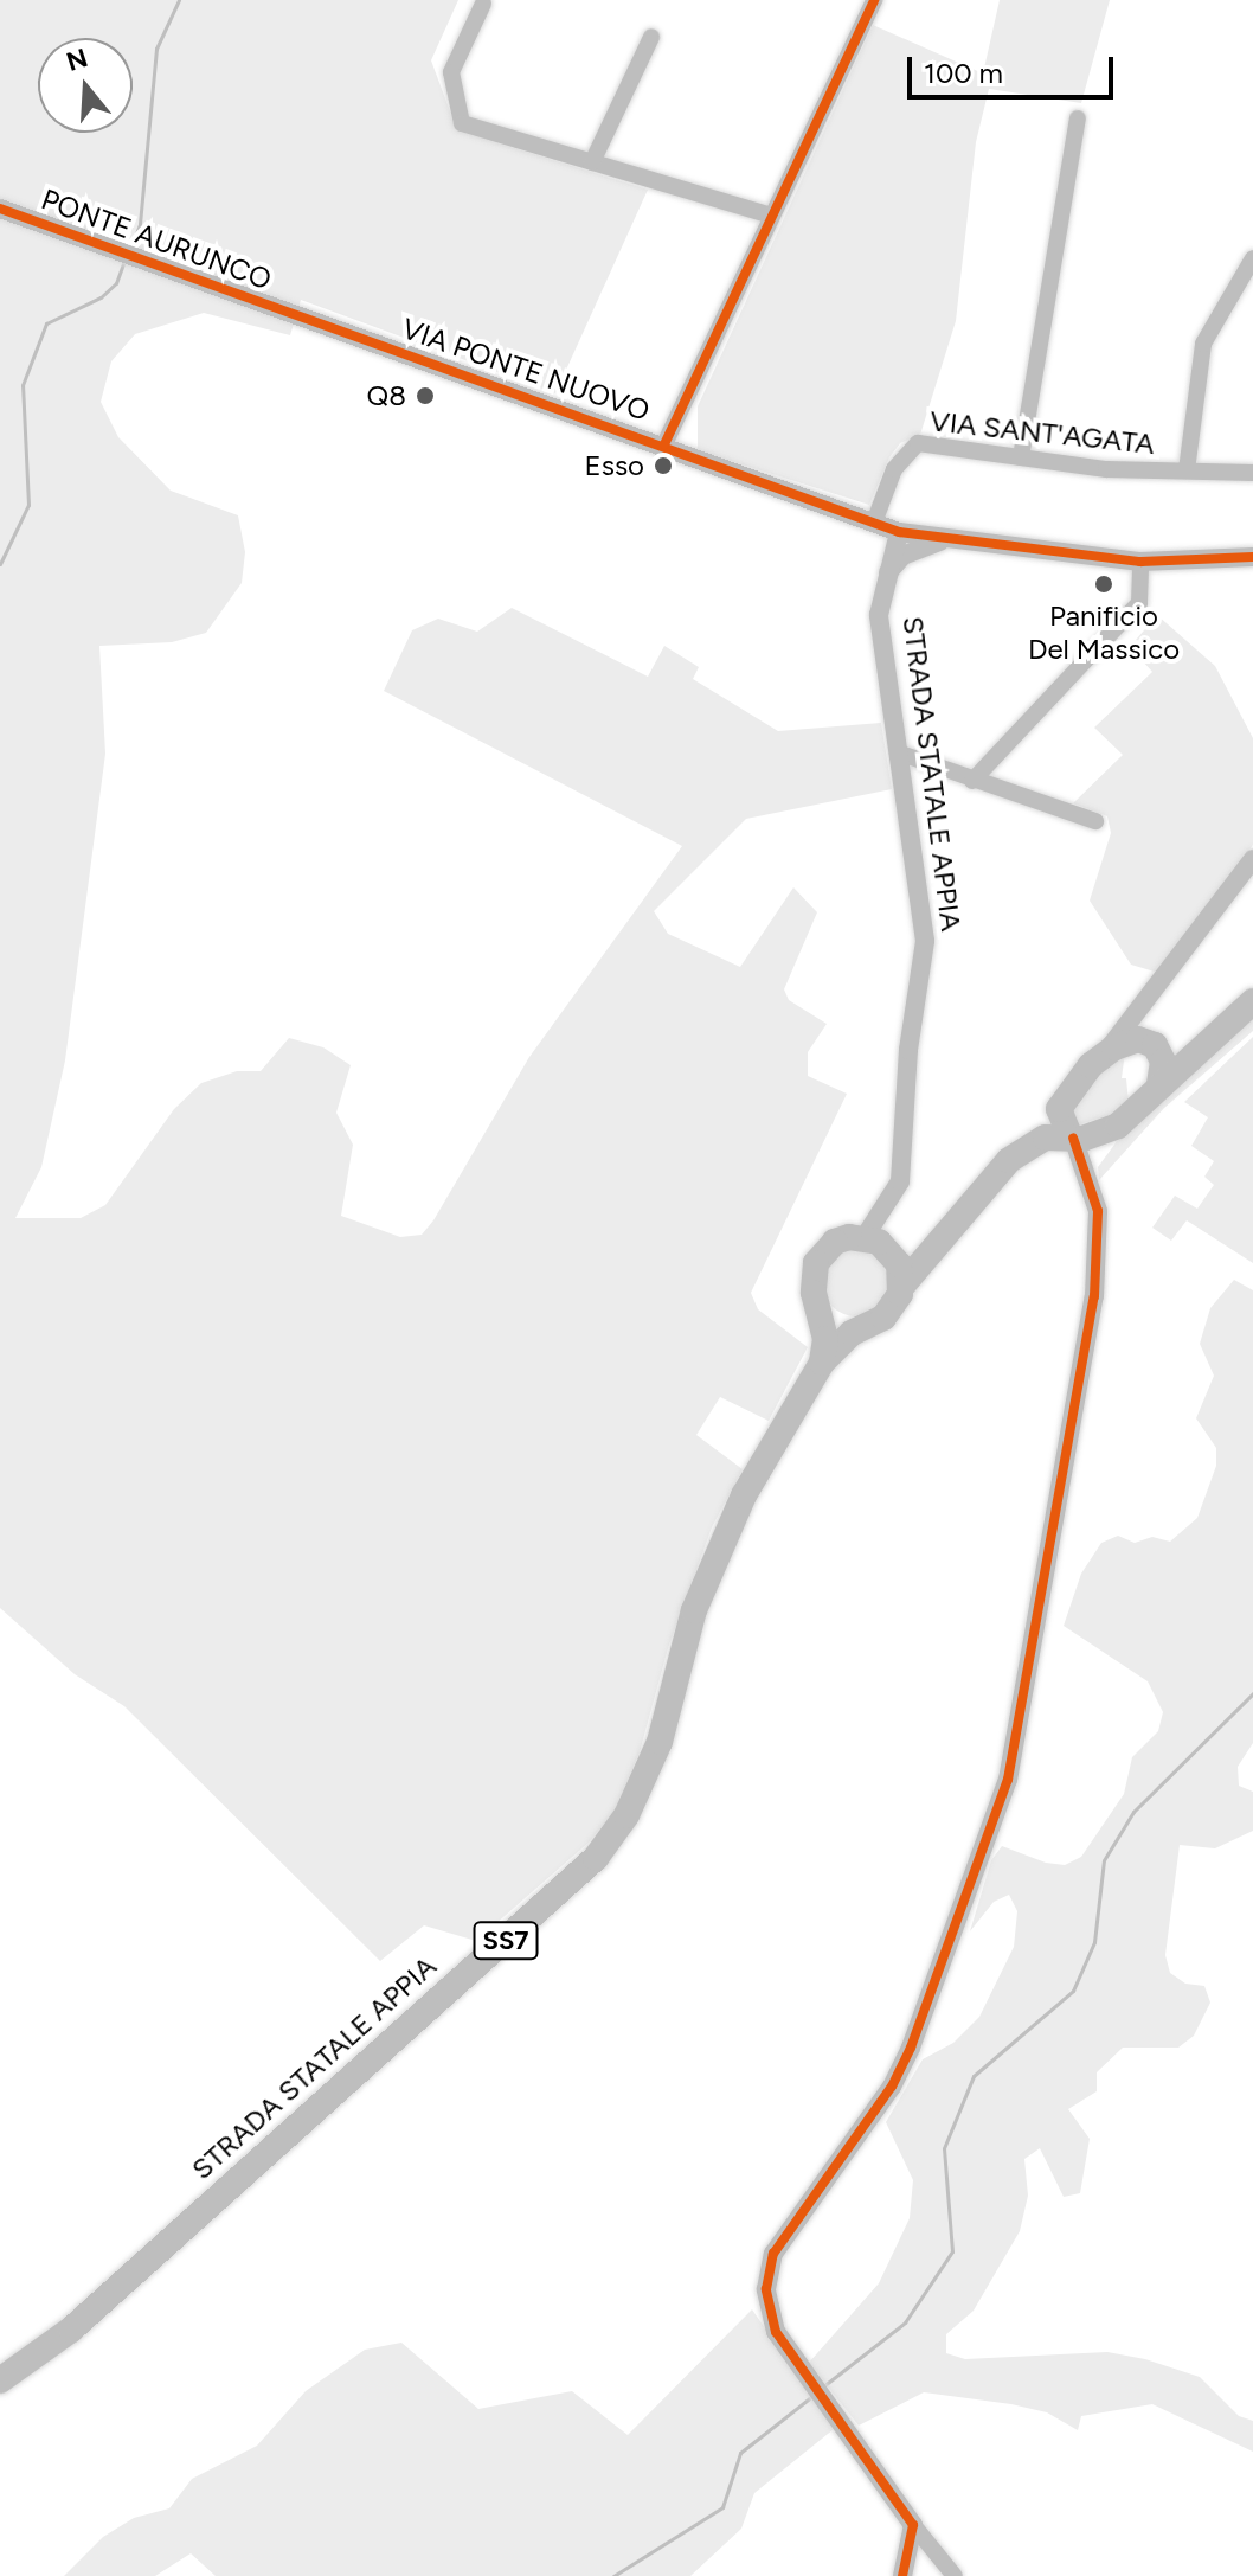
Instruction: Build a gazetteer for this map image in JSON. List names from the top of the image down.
{
  "streets": {
    "main road": ["STRADA STATALE APPIA", "SS7"],
    "street": ["PONTE AURUNCO", "VIA PONTE NUOVO", "VIA SANT'AGATA"]
  },
  "crossings": [
    ["PONTE AURUNCO", "VIA PONTE NUOVO"],
    ["VIA PONTE NUOVO", "VIA SANT'AGATA"],
    ["VIA PONTE NUOVO", "STRADA STATALE APPIA"],
    ["STRADA STATALE APPIA", "SS7"]
  ],
  "places": ["Q8", "Esso", "Panificio Del Massico"],
  "scale_bar": "100 m",
  "north": "top"
}
